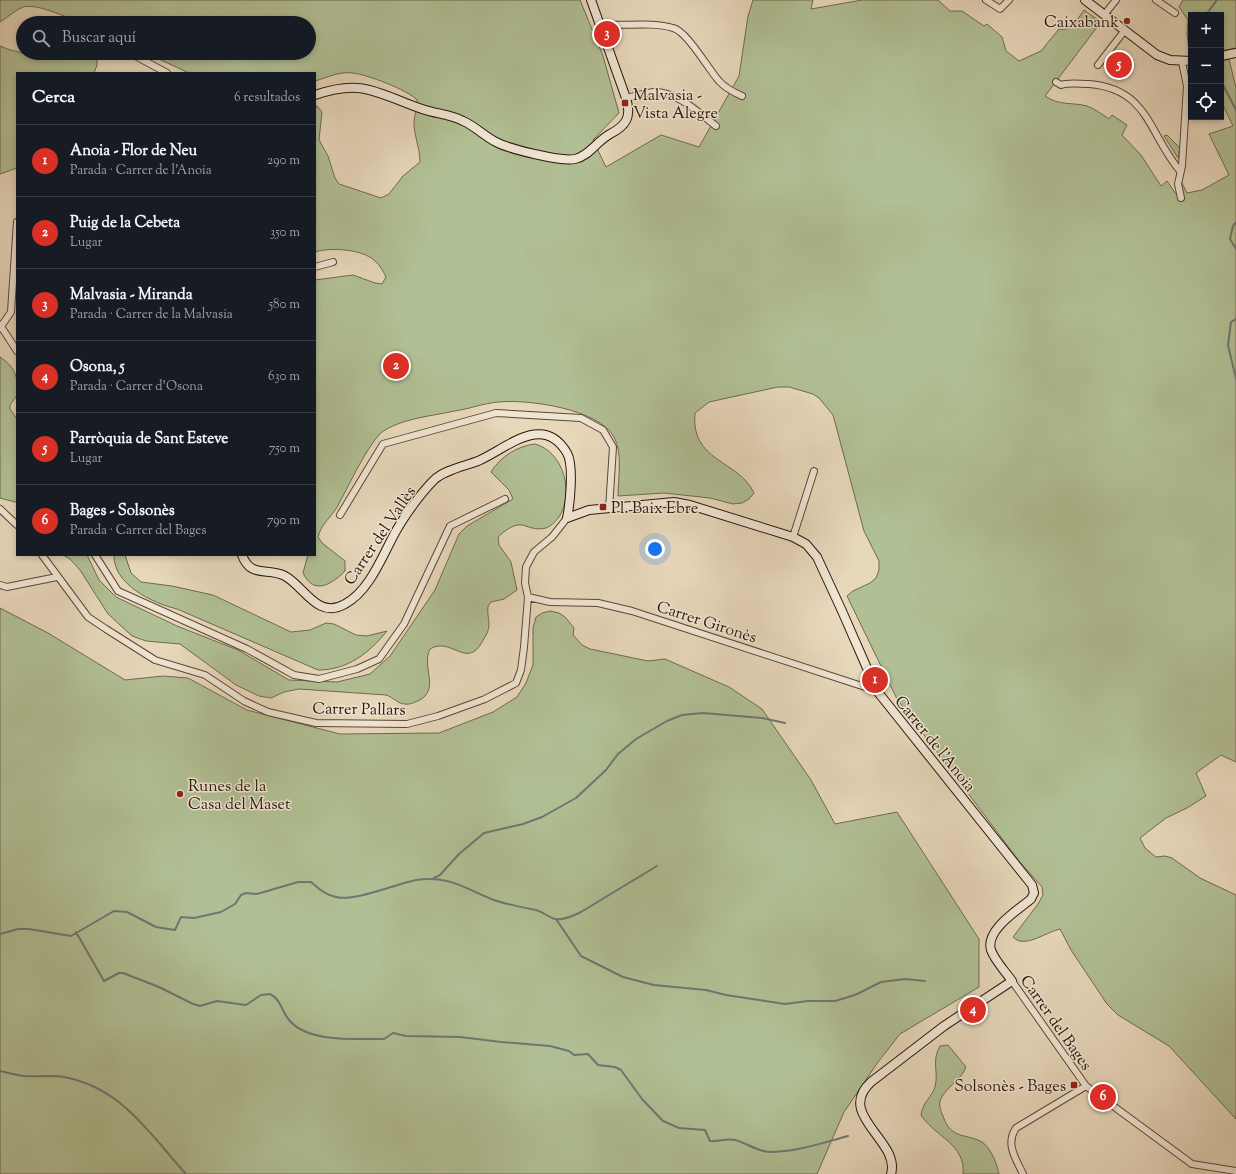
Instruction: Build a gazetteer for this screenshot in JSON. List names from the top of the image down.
{
  "streets": {
    "street": [
      "Carrer del Vallès",
      "Carrer Gironès",
      "Carrer Pallars",
      "Carrer de l'Anoia",
      "Carrer del Bages"
    ]
  },
  "crossings": [
    ["Carrer del Vallès", "Carrer Pallars"],
    ["Carrer del Vallès", "Carrer de l'Anoia"],
    ["Carrer Gironès", "Carrer Pallars"],
    ["Carrer Gironès", "Carrer de l'Anoia"],
    ["Carrer Pallars", "Carrer de l'Anoia"],
    ["Carrer de l'Anoia", "Carrer del Bages"]
  ],
  "places": {
    "other": ["Caixabank", "Runes de la Casa del Maset"],
    "transit": ["Malvasia - Vista Alegre", "Pl. Baix Ebre", "Solsonès - Bages"]
  },
  "page": {
    "map_buttons": ["+", "−"],
    "search": "Buscar aquí",
    "pins": [
      "3",
      "5",
      "2",
      "1",
      "4",
      "6"
    ],
    "heading": ["Cerca", "6 resultados"],
    "list": [
      {
        "mark": "1",
        "name": "Anoia - Flor de Neu",
        "note": "Parada · Carrer de l'Anoia",
        "value": "290 m"
      },
      {
        "mark": "2",
        "name": "Puig de la Cebeta",
        "note": "Lugar",
        "value": "350 m"
      },
      {
        "mark": "3",
        "name": "Malvasia - Miranda",
        "note": "Parada · Carrer de la Malvasia",
        "value": "580 m"
      },
      {
        "mark": "4",
        "name": "Osona, 5",
        "note": "Parada · Carrer d'Osona",
        "value": "630 m"
      },
      {
        "mark": "5",
        "name": "Parròquia de Sant Esteve",
        "note": "Lugar",
        "value": "750 m"
      },
      {
        "mark": "6",
        "name": "Bages - Solsonès",
        "note": "Parada · Carrer del Bages",
        "value": "790 m"
      }
    ]
  }
}
